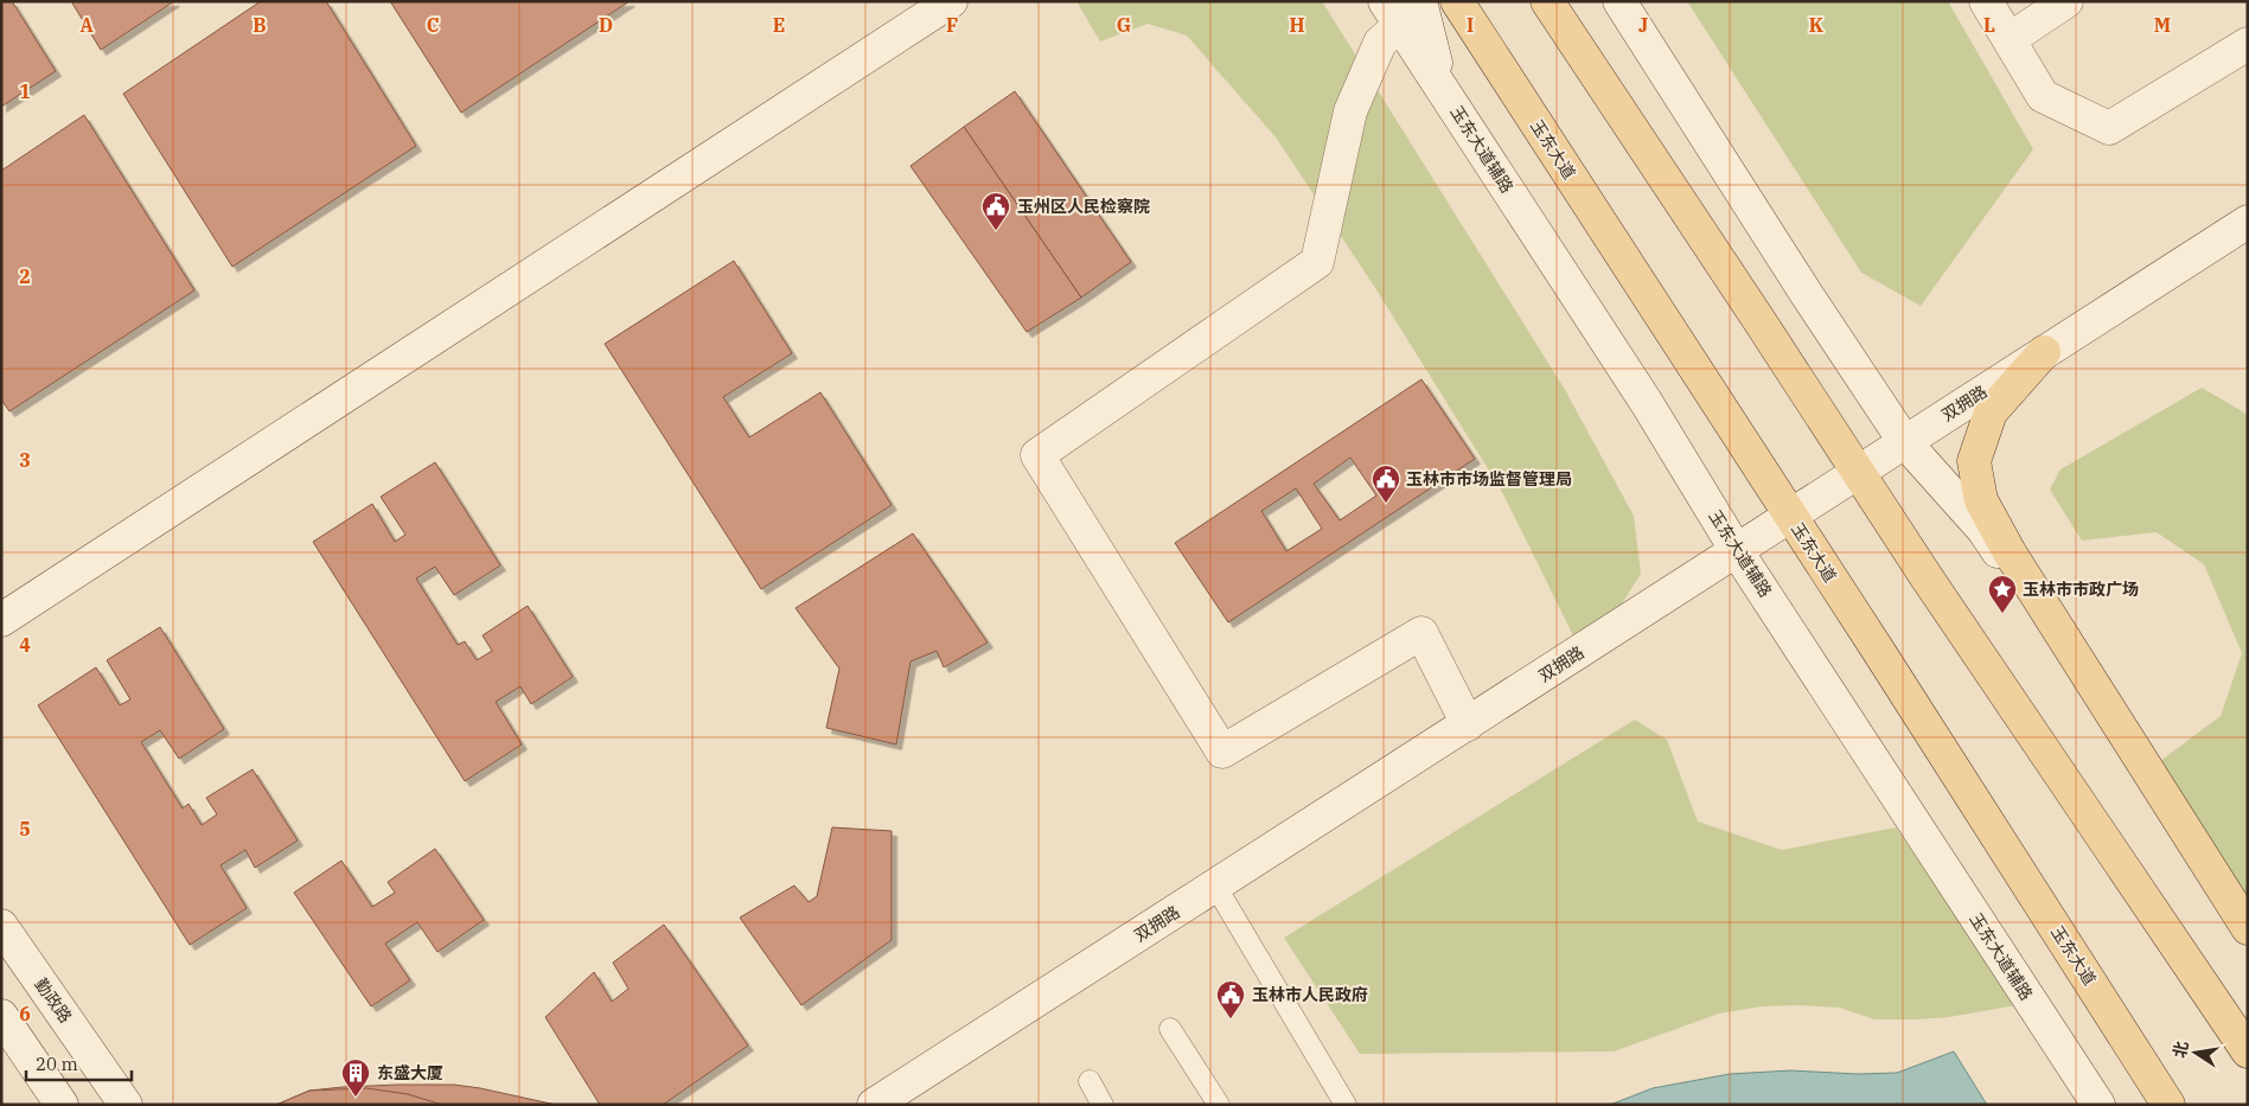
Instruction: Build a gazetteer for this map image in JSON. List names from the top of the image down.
{
  "streets": {
    "main road": ["玉东大道"],
    "street": ["玉东大道辅路", "双拥路", "勤政路"]
  },
  "crossings": [
    ["玉东大道辅路", "双拥路"],
    ["玉东大道", "双拥路"]
  ],
  "places": {
    "public building": ["玉州区人民检察院", "玉林市市场监督管理局", "玉林市人民政府"],
    "place": ["玉林市市政广场"],
    "building": ["东盛大厦"]
  },
  "scale_bar": "20 m",
  "north": "left",
  "grid": {
    "columns": [
      "A",
      "B",
      "C",
      "D",
      "E",
      "F",
      "G",
      "H",
      "I",
      "J",
      "K",
      "L",
      "M"
    ],
    "rows": [
      "1",
      "2",
      "3",
      "4",
      "5",
      "6"
    ]
  }
}
